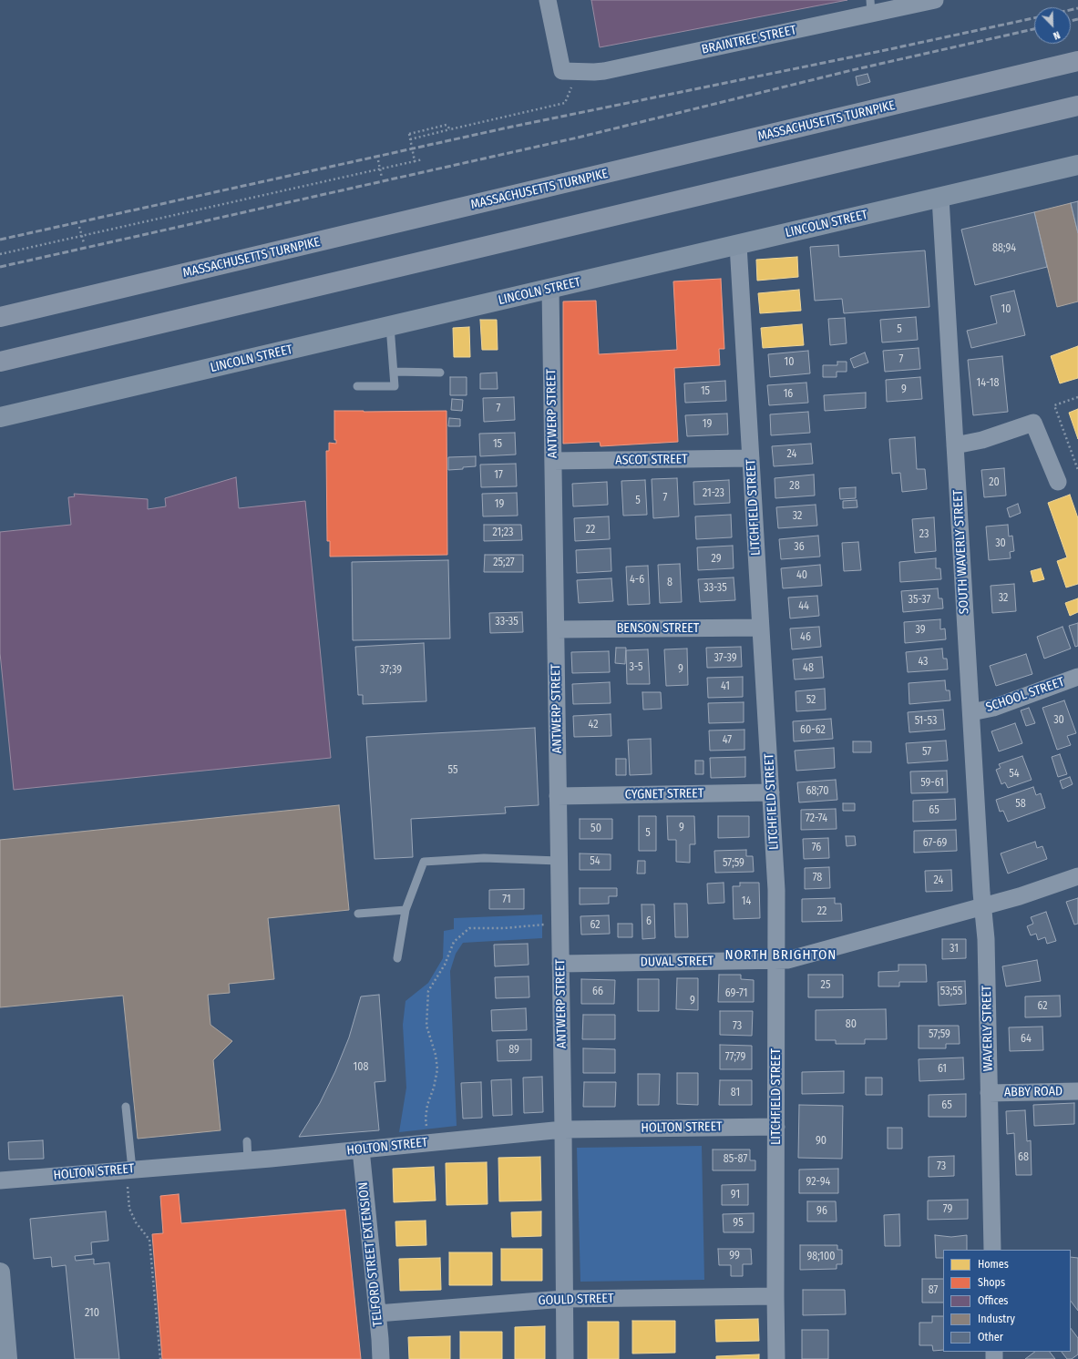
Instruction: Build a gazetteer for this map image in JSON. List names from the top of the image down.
{
  "streets": {
    "highway": ["MASSACHUSETTS TURNPIKE"],
    "street": [
      "BRAINTREE STREET",
      "LINCOLN STREET",
      "ANTWERP STREET",
      "ASCOT STREET",
      "LITCHFIELD STREET",
      "SOUTH WAVERLY STREET",
      "BENSON STREET",
      "SCHOOL STREET",
      "CYGNET STREET",
      "DUVAL STREET",
      "WAVERLY STREET",
      "ABBY ROAD",
      "HOLTON STREET",
      "TELFORD STREET EXTENSION",
      "GOULD STREET"
    ]
  },
  "crossings": [
    ["LINCOLN STREET", "ANTWERP STREET"],
    ["LINCOLN STREET", "LITCHFIELD STREET"],
    ["LINCOLN STREET", "SOUTH WAVERLY STREET"],
    ["ANTWERP STREET", "ASCOT STREET"],
    ["ANTWERP STREET", "BENSON STREET"],
    ["ANTWERP STREET", "CYGNET STREET"],
    ["ANTWERP STREET", "DUVAL STREET"],
    ["ANTWERP STREET", "HOLTON STREET"],
    ["ANTWERP STREET", "GOULD STREET"],
    ["ASCOT STREET", "LITCHFIELD STREET"],
    ["LITCHFIELD STREET", "BENSON STREET"],
    ["LITCHFIELD STREET", "CYGNET STREET"],
    ["LITCHFIELD STREET", "DUVAL STREET"],
    ["LITCHFIELD STREET", "HOLTON STREET"],
    ["LITCHFIELD STREET", "GOULD STREET"],
    ["SOUTH WAVERLY STREET", "SCHOOL STREET"],
    ["SOUTH WAVERLY STREET", "DUVAL STREET"],
    ["SOUTH WAVERLY STREET", "WAVERLY STREET"],
    ["DUVAL STREET", "WAVERLY STREET"],
    ["WAVERLY STREET", "ABBY ROAD"],
    ["HOLTON STREET", "TELFORD STREET EXTENSION"],
    ["TELFORD STREET EXTENSION", "GOULD STREET"]
  ],
  "districts": ["NORTH BRIGHTON"],
  "house_numbers": [
    "88;94",
    "10",
    "5",
    "7",
    "10",
    "14-18",
    "9",
    "15",
    "16",
    "7",
    "19",
    "15",
    "24",
    "17",
    "20",
    "28",
    "21-23",
    "7",
    "5",
    "19",
    "32",
    "22",
    "21;23",
    "23",
    "30",
    "36",
    "29",
    "25;27",
    "40",
    "4-6",
    "8",
    "33-35",
    "32",
    "35-37",
    "44",
    "33-35",
    "39",
    "46",
    "37-39",
    "43",
    "3-5",
    "48",
    "9",
    "37;39",
    "41",
    "52",
    "30",
    "51-53",
    "42",
    "60-62",
    "47",
    "57",
    "55",
    "54",
    "59-61",
    "68;70",
    "58",
    "65",
    "72-74",
    "9",
    "50",
    "5",
    "67-69",
    "76",
    "54",
    "57;59",
    "78",
    "24",
    "71",
    "14",
    "22",
    "6",
    "62",
    "31",
    "25",
    "66",
    "53;55",
    "69-71",
    "9",
    "62",
    "80",
    "73",
    "57;59",
    "64",
    "89",
    "77;79",
    "108",
    "61",
    "81",
    "65",
    "90",
    "68",
    "85-87",
    "73",
    "92-94",
    "91",
    "79",
    "96",
    "95",
    "99",
    "98;100",
    "87",
    "210"
  ],
  "legend": [
    "Homes",
    "Shops",
    "Offices",
    "Industry",
    "Other"
  ],
  "north": "bottom right"
}
